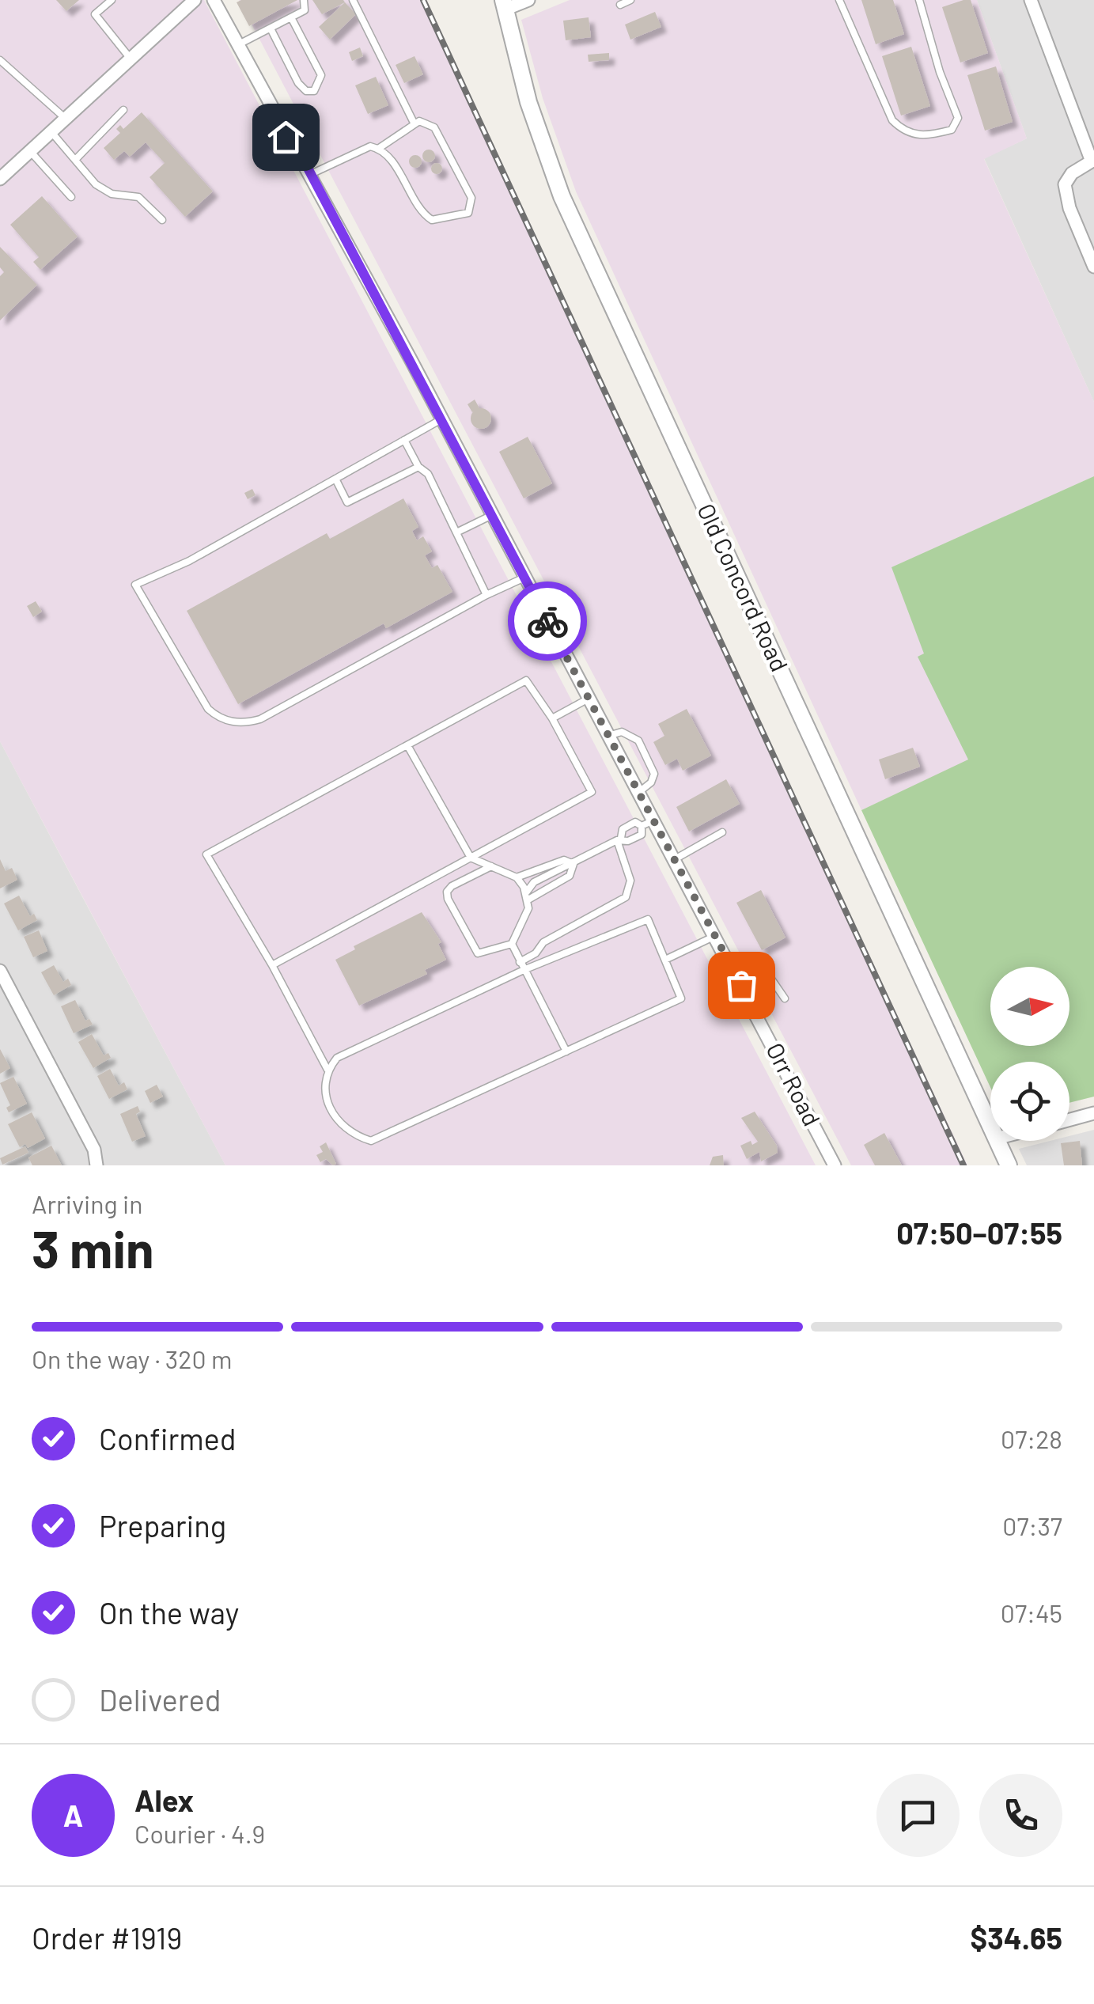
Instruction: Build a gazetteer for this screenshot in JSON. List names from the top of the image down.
{
  "streets": {
    "street": ["Old Concord Road", "Orr Road"]
  },
  "north": "right",
  "page": {
    "heading": ["3 min", "Arriving in", "07:50–07:55"],
    "panel": [
      "Alex",
      "Courier · 4.9",
      "Order #1919",
      "$34.65"
    ],
    "bar": "On the way · 320 m",
    "list": [
      ["Confirmed", "07:28"],
      ["Preparing", "07:37"],
      ["On the way", "07:45"],
      "Delivered"
    ],
    "round": "A"
  }
}
